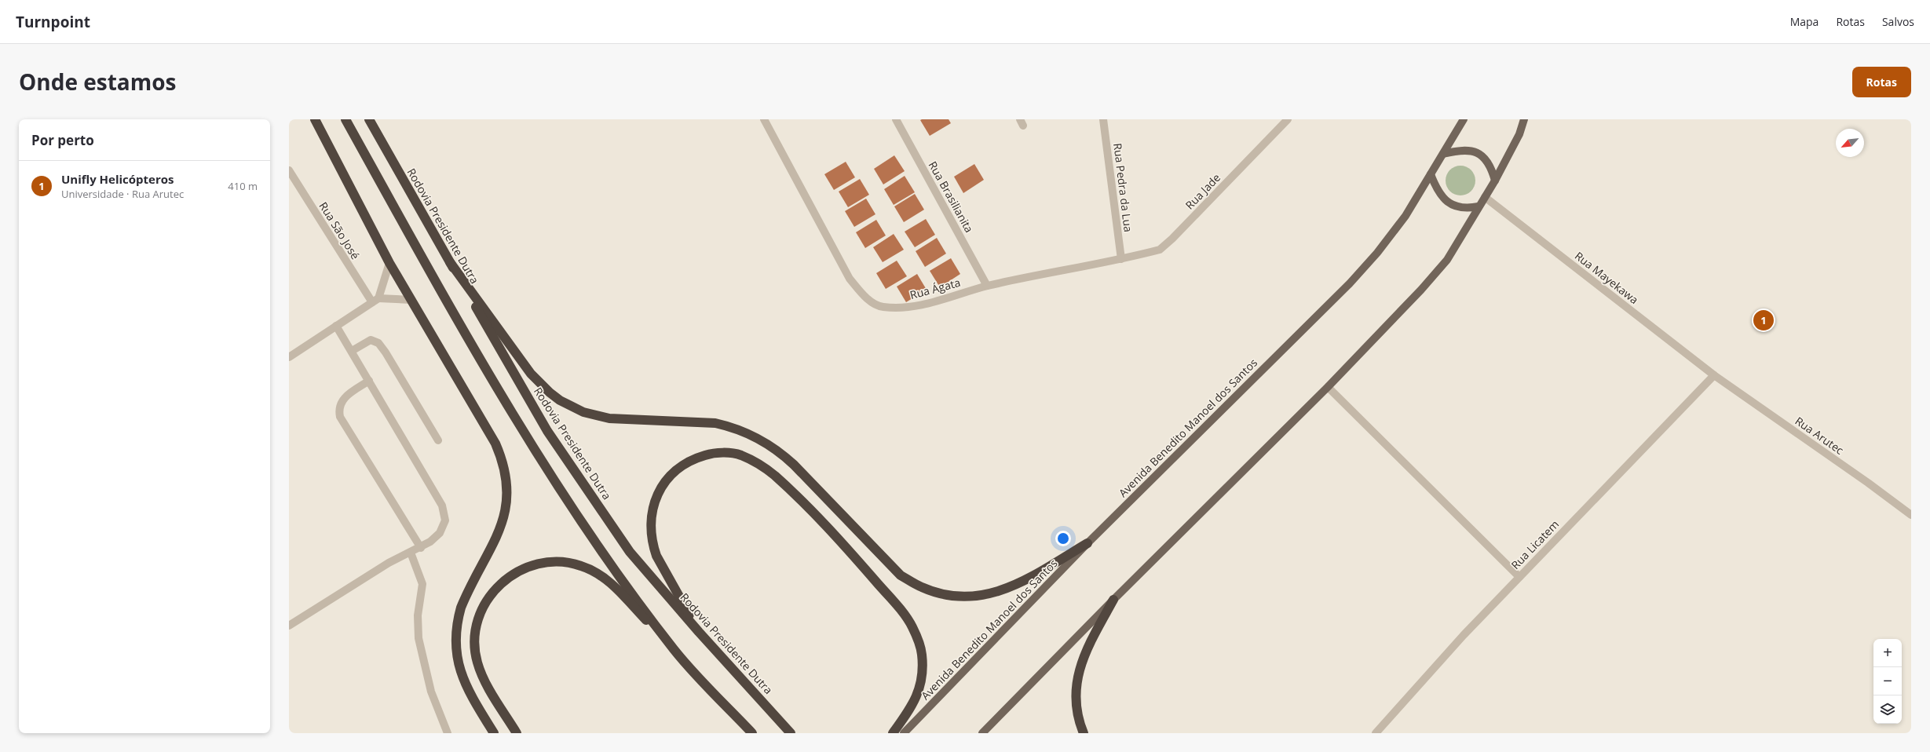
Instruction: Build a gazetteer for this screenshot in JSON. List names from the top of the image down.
{
  "streets": {
    "highway": ["Rodovia Presidente Dutra"],
    "main road": ["Avenida Benedito Manoel dos Santos"],
    "street": [
      "Rua Pedra da Lua",
      "Rua Jade",
      "Rua Brasilianita",
      "Rua São José",
      "Rua Mayekawa",
      "Rua Ágata",
      "Rua Arutec",
      "Rua Licatem"
    ]
  },
  "crossings": [
    ["Rua Pedra da Lua", "Rua Jade"],
    ["Rua Pedra da Lua", "Rua Ágata"],
    ["Rua Jade", "Rua Ágata"],
    ["Rua Brasilianita", "Rua Ágata"],
    ["Rua Mayekawa", "Avenida Benedito Manoel dos Santos"],
    ["Rua Mayekawa", "Rua Arutec"],
    ["Rua Mayekawa", "Rua Licatem"],
    ["Rua Arutec", "Rua Licatem"]
  ],
  "north": "bottom left",
  "page": {
    "header": "Turnpoint",
    "nav": ["Mapa", "Rotas", "Salvos"],
    "title": "Onde estamos",
    "buttons": "Rotas",
    "heading": "Por perto",
    "list": [
      {
        "mark": "1",
        "name": "Unifly Helicópteros",
        "note": "Universidade · Rua Arutec",
        "value": "410 m"
      }
    ],
    "pins": "1",
    "map_buttons": ["+", "−"]
  }
}
